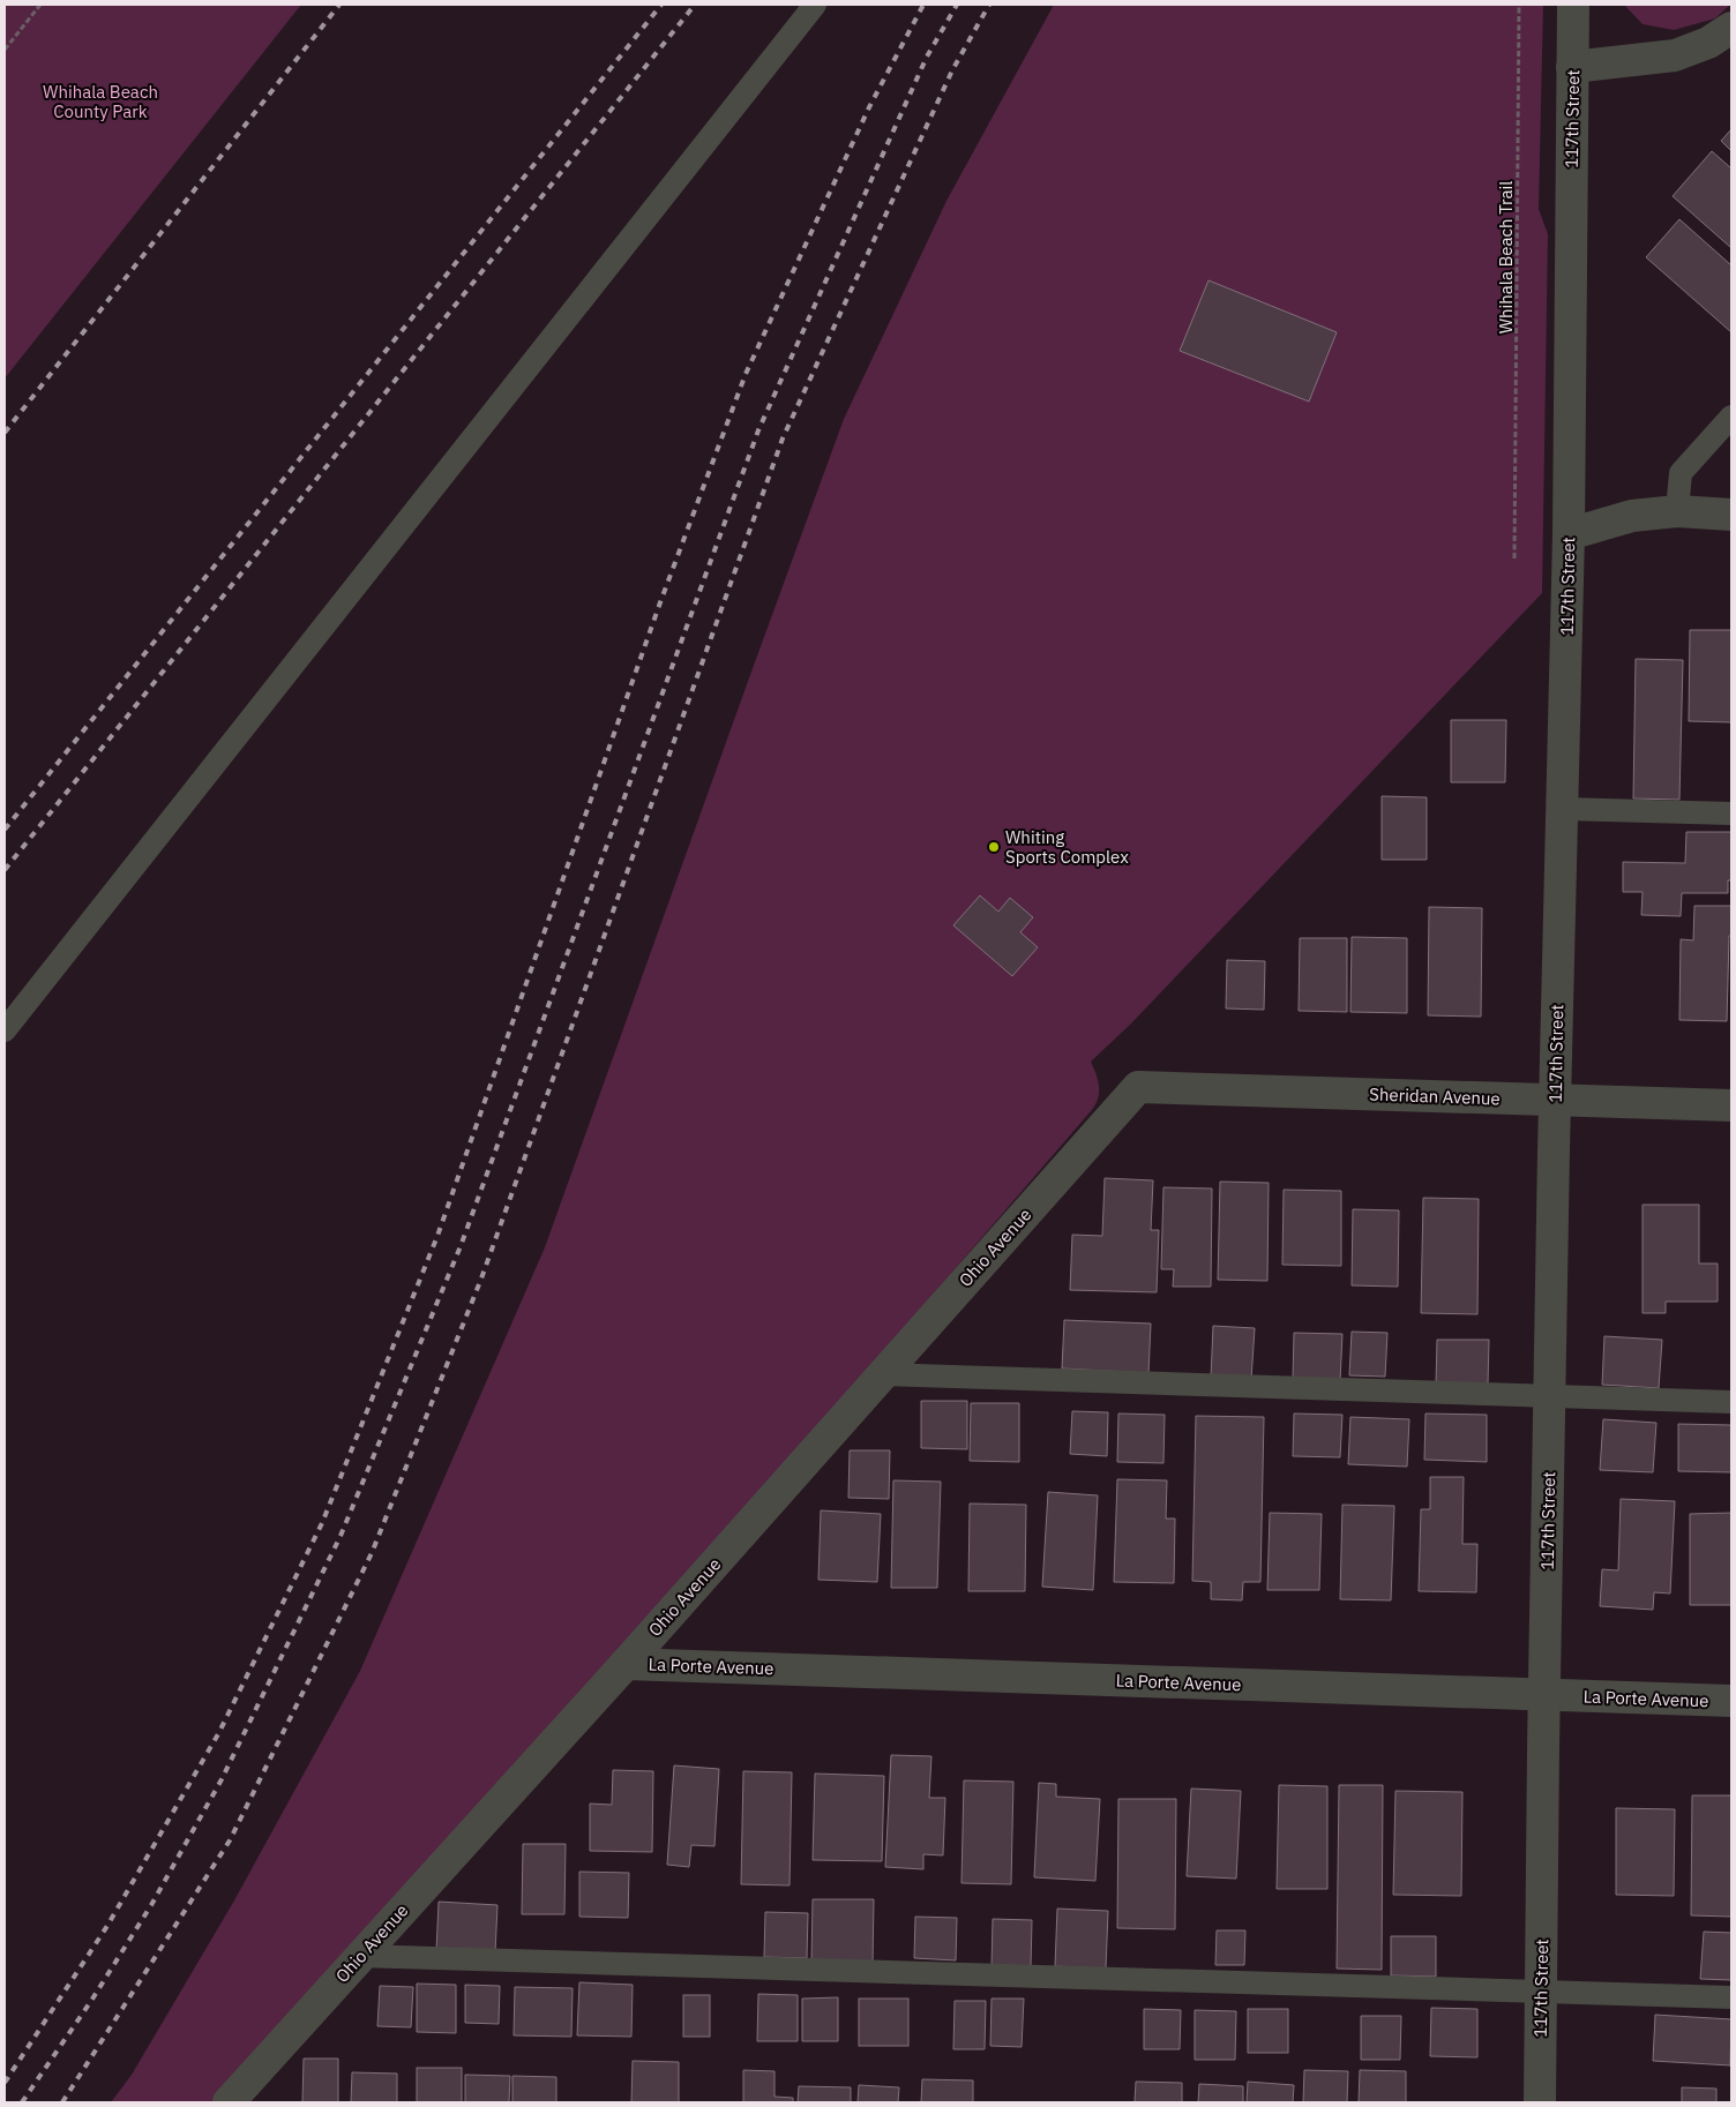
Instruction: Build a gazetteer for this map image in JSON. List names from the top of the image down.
{
  "streets": {
    "street": [
      "117th Street",
      "Sheridan Avenue",
      "Ohio Avenue",
      "La Porte Avenue"
    ],
    "path": ["Whihala Beach Trail"]
  },
  "crossings": [
    ["117th Street", "Sheridan Avenue"],
    ["117th Street", "La Porte Avenue"],
    ["Sheridan Avenue", "Ohio Avenue"],
    ["Ohio Avenue", "La Porte Avenue"]
  ],
  "parks": ["Whihala Beach County Park"],
  "places": ["Whiting Sports Complex"]
}
